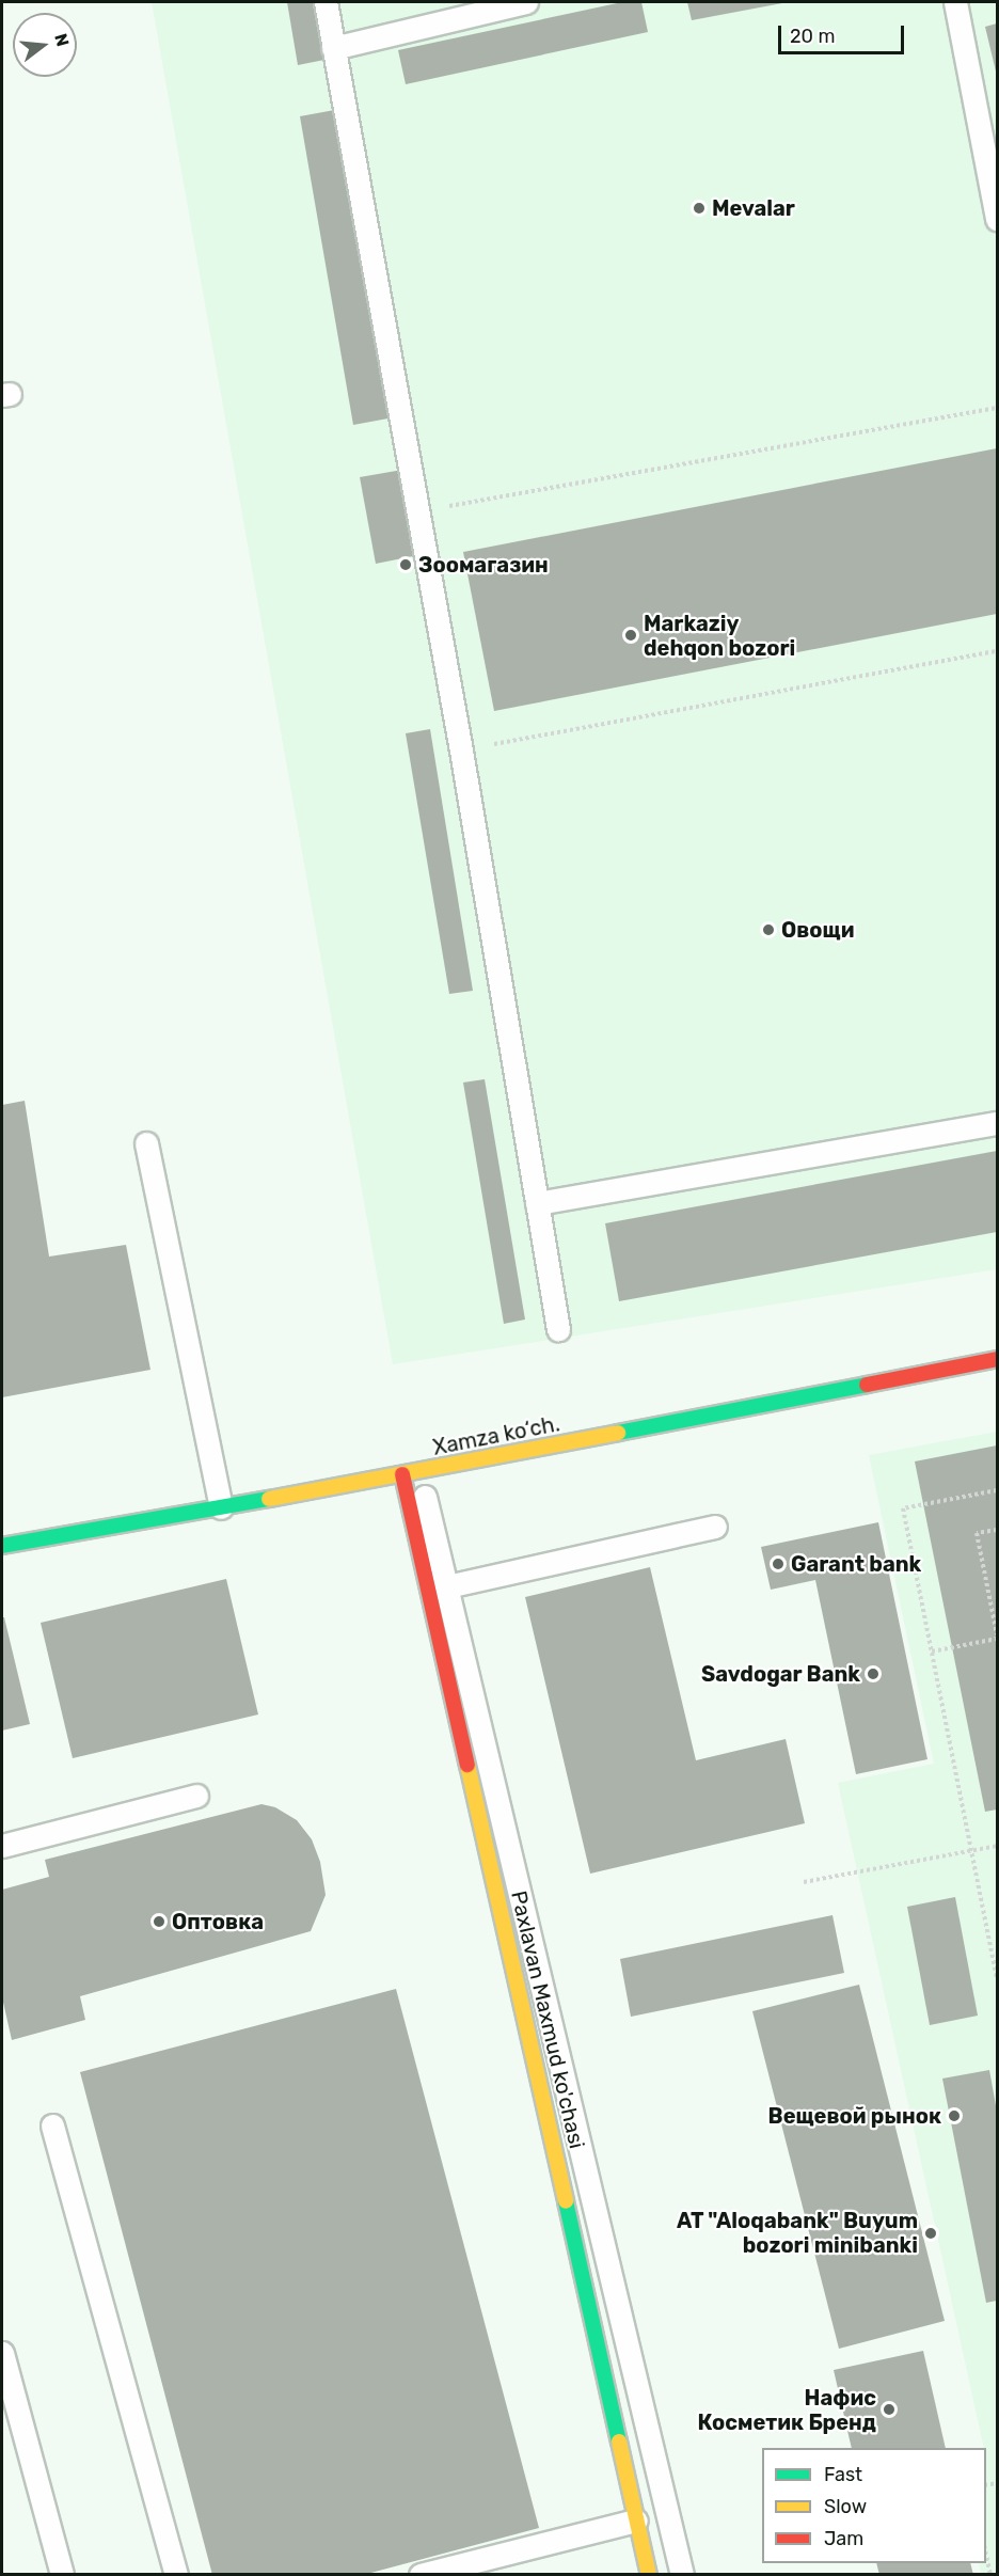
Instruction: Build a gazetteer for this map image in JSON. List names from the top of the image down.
{
  "streets": {
    "street": ["Xamza ko‘ch.", "Paxlavan Maxmud ko'chasi"]
  },
  "crossings": [
    ["Xamza ko‘ch.", "Paxlavan Maxmud ko'chasi"]
  ],
  "places": [
    "Mevalar",
    "Зоомагазин",
    "Markaziy dehqon bozori",
    "Овощи",
    "Garant bank",
    "Savdogar Bank",
    "Оптовка",
    "Вещевой рынок",
    "AT \"Aloqabank\" Buyum bozori minibanki",
    "Нафис Косметик Бренд"
  ],
  "legend": ["Fast", "Slow", "Jam"],
  "scale_bar": "20 m",
  "north": "right"
}
